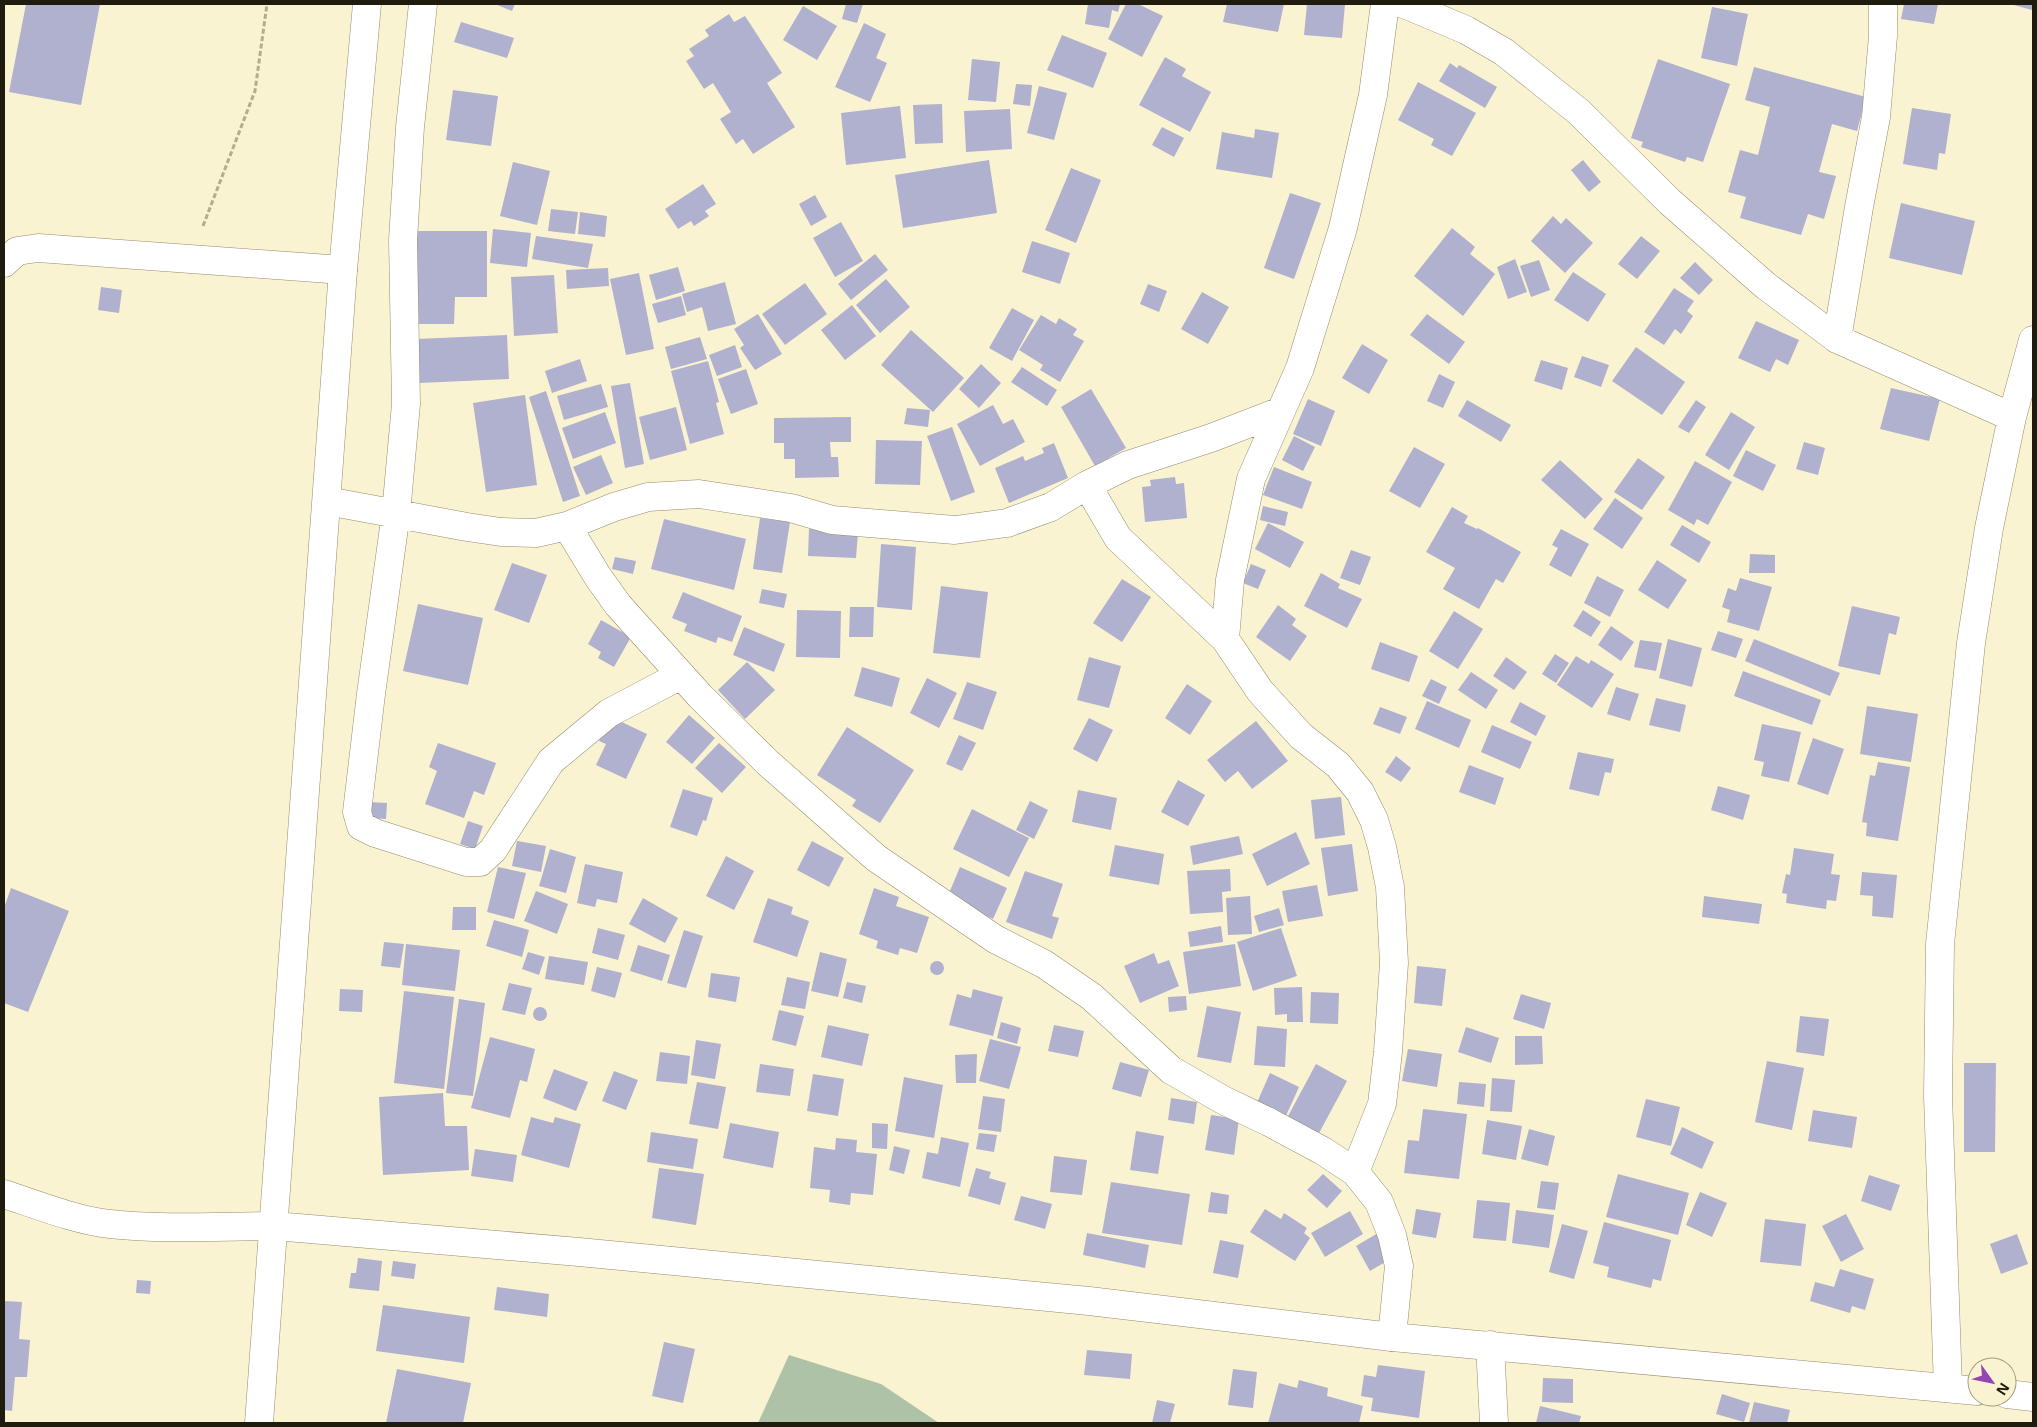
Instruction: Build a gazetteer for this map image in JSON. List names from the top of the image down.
{
  "north": "bottom right"
}
